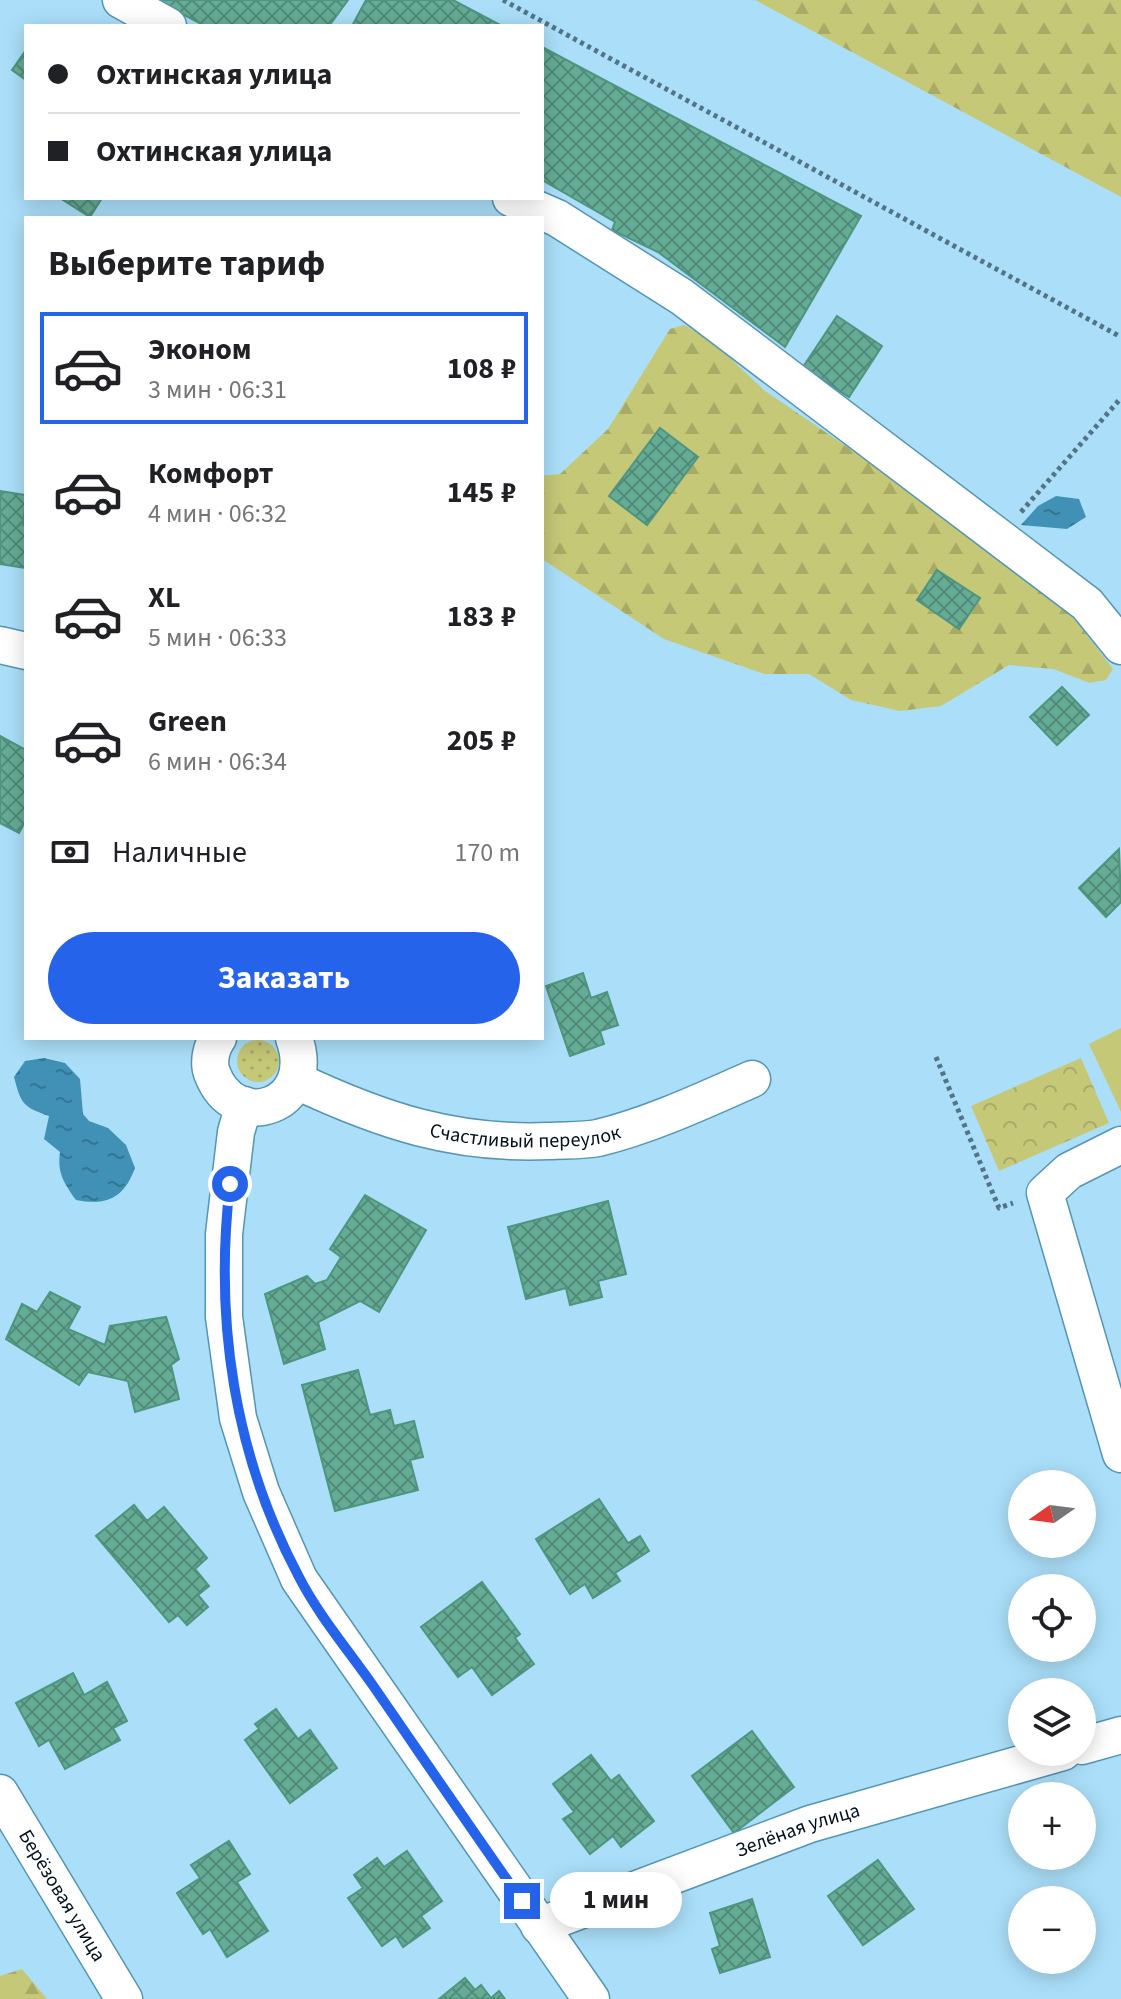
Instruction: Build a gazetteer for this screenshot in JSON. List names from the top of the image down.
{
  "streets": {
    "street": ["Счастливый переулок", "Зелёная улица", "Берёзовая улица"]
  },
  "north": "left",
  "page": {
    "banner": ["Охтинская улица", "Охтинская улица"],
    "heading": "Выберите тариф",
    "list": [
      {
        "name": "Эконом",
        "note": "3 мин · 06:31",
        "value": "108 ₽"
      },
      {
        "name": "Комфорт",
        "note": "4 мин · 06:32",
        "value": "145 ₽"
      },
      {
        "name": "XL",
        "note": "5 мин · 06:33",
        "value": "183 ₽"
      },
      {
        "name": "Green",
        "note": "6 мин · 06:34",
        "value": "205 ₽"
      }
    ],
    "pay": ["Наличные", "170 m"],
    "buttons": "Заказать",
    "map_buttons": ["+", "−"],
    "bubble": "1 мин"
  }
}
